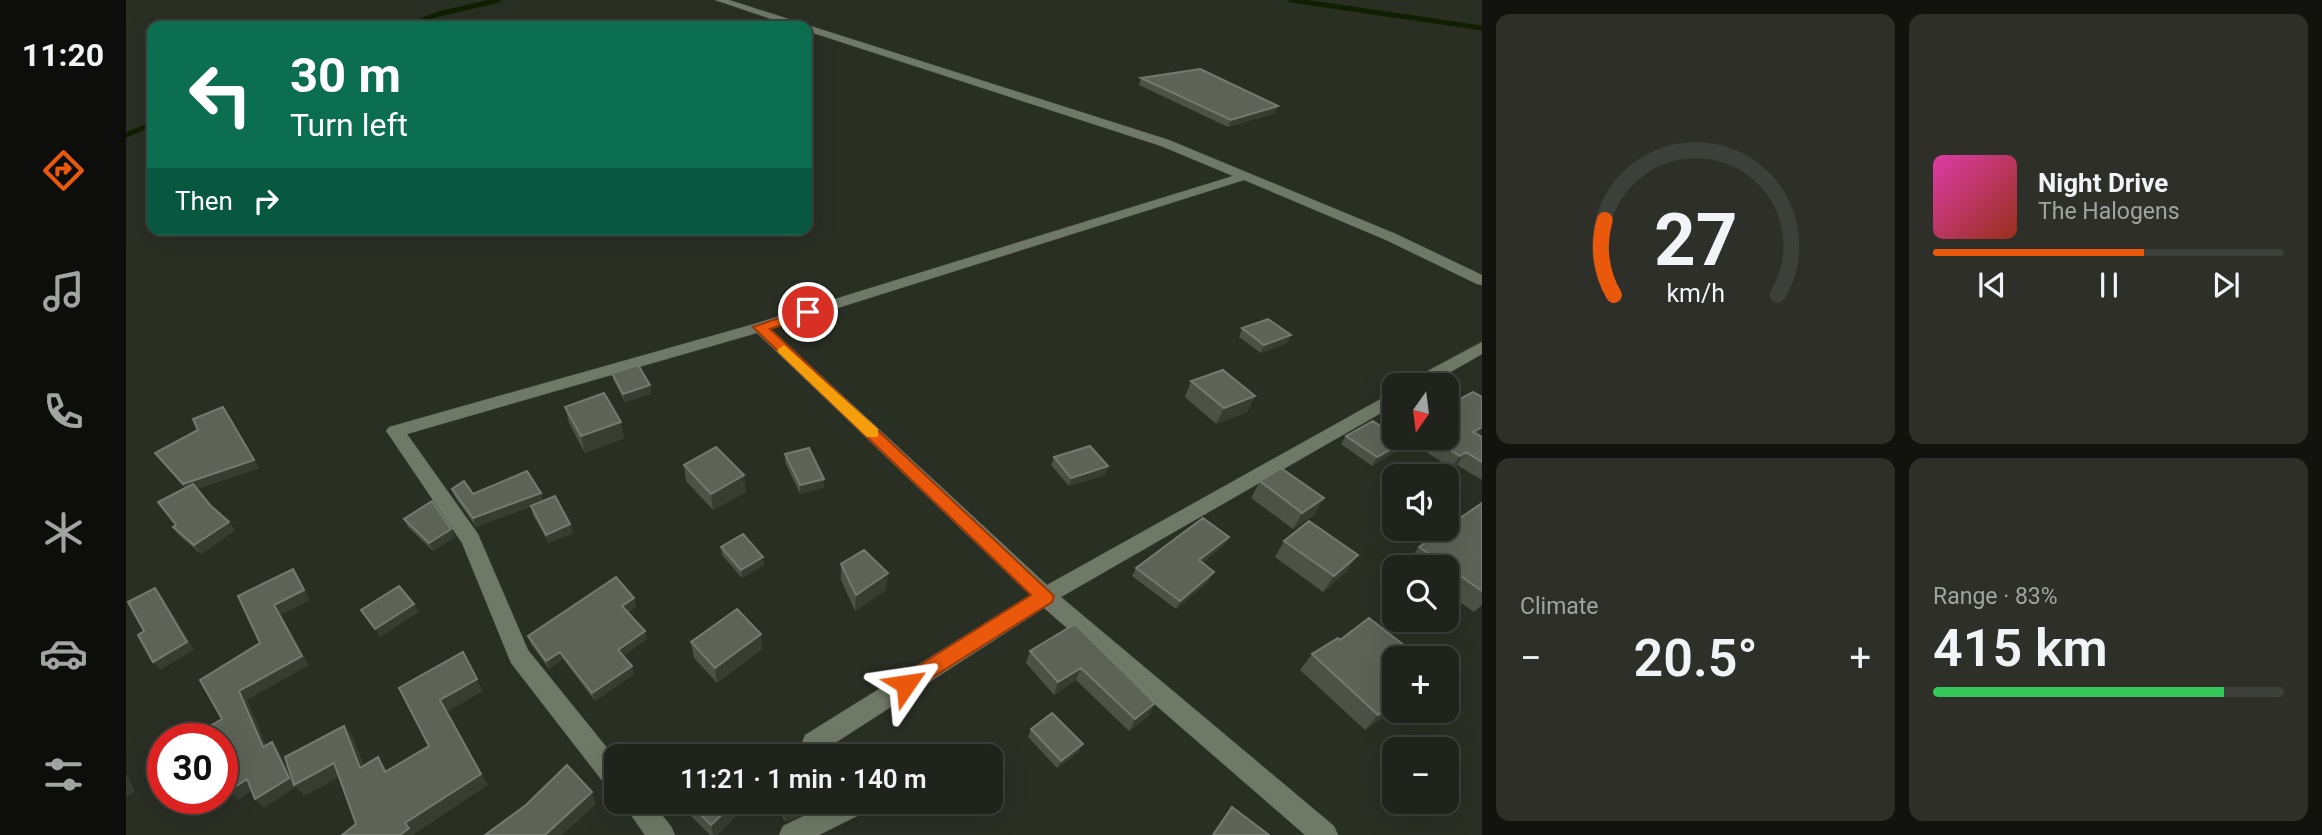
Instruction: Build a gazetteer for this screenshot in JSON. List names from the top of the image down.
{
  "north": "bottom",
  "page": {
    "tabs": "11:20",
    "turn": ["30 m", "Turn left"],
    "song": ["Night Drive", "The Halogens"],
    "then": "Then",
    "map_buttons": ["+", "−"],
    "tile": [
      "Climate",
      ["Range · 83%", "415 km"]
    ],
    "heat": ["−", "20.5°", "+"],
    "limit": "30",
    "trip": "11:21 · 1 min · 140 m",
    "gauge": ["27", "km/h"]
  }
}
